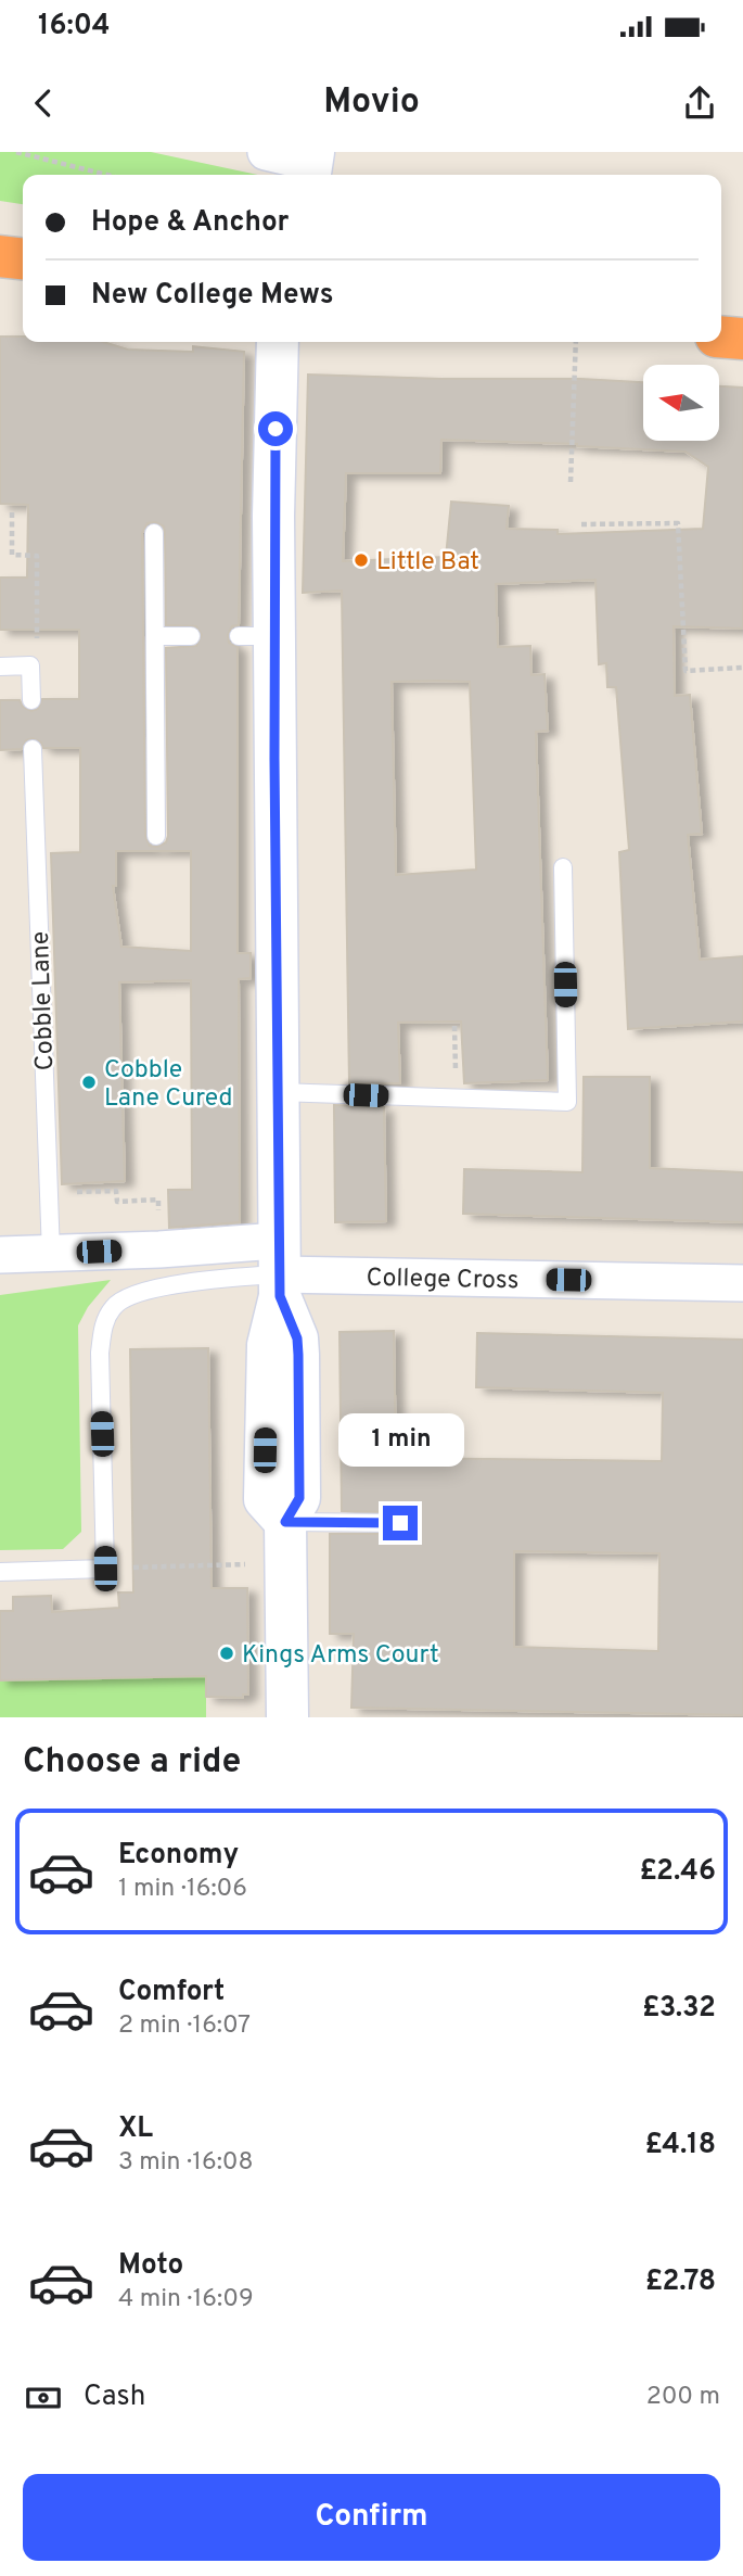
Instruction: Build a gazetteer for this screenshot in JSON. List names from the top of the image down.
{
  "streets": {
    "street": ["College Cross"],
    "lane": ["Cobble Lane"]
  },
  "crossings": [
    ["Cobble Lane", "College Cross"]
  ],
  "places": ["Little Bat", "Cobble Lane Cured", "Kings Arms Court"],
  "north": "left",
  "page": {
    "status": "16:04",
    "header": "Movio",
    "banner": ["Hope & Anchor", "New College Mews"],
    "bubble": "1 min",
    "heading": "Choose a ride",
    "list": [
      {
        "name": "Economy",
        "note": "1 min · 16:06",
        "value": "£2.46"
      },
      {
        "name": "Comfort",
        "note": "2 min · 16:07",
        "value": "£3.32"
      },
      {
        "name": "XL",
        "note": "3 min · 16:08",
        "value": "£4.18"
      },
      {
        "name": "Moto",
        "note": "4 min · 16:09",
        "value": "£2.78"
      }
    ],
    "pay": ["Cash", "200 m"],
    "buttons": "Confirm"
  }
}
